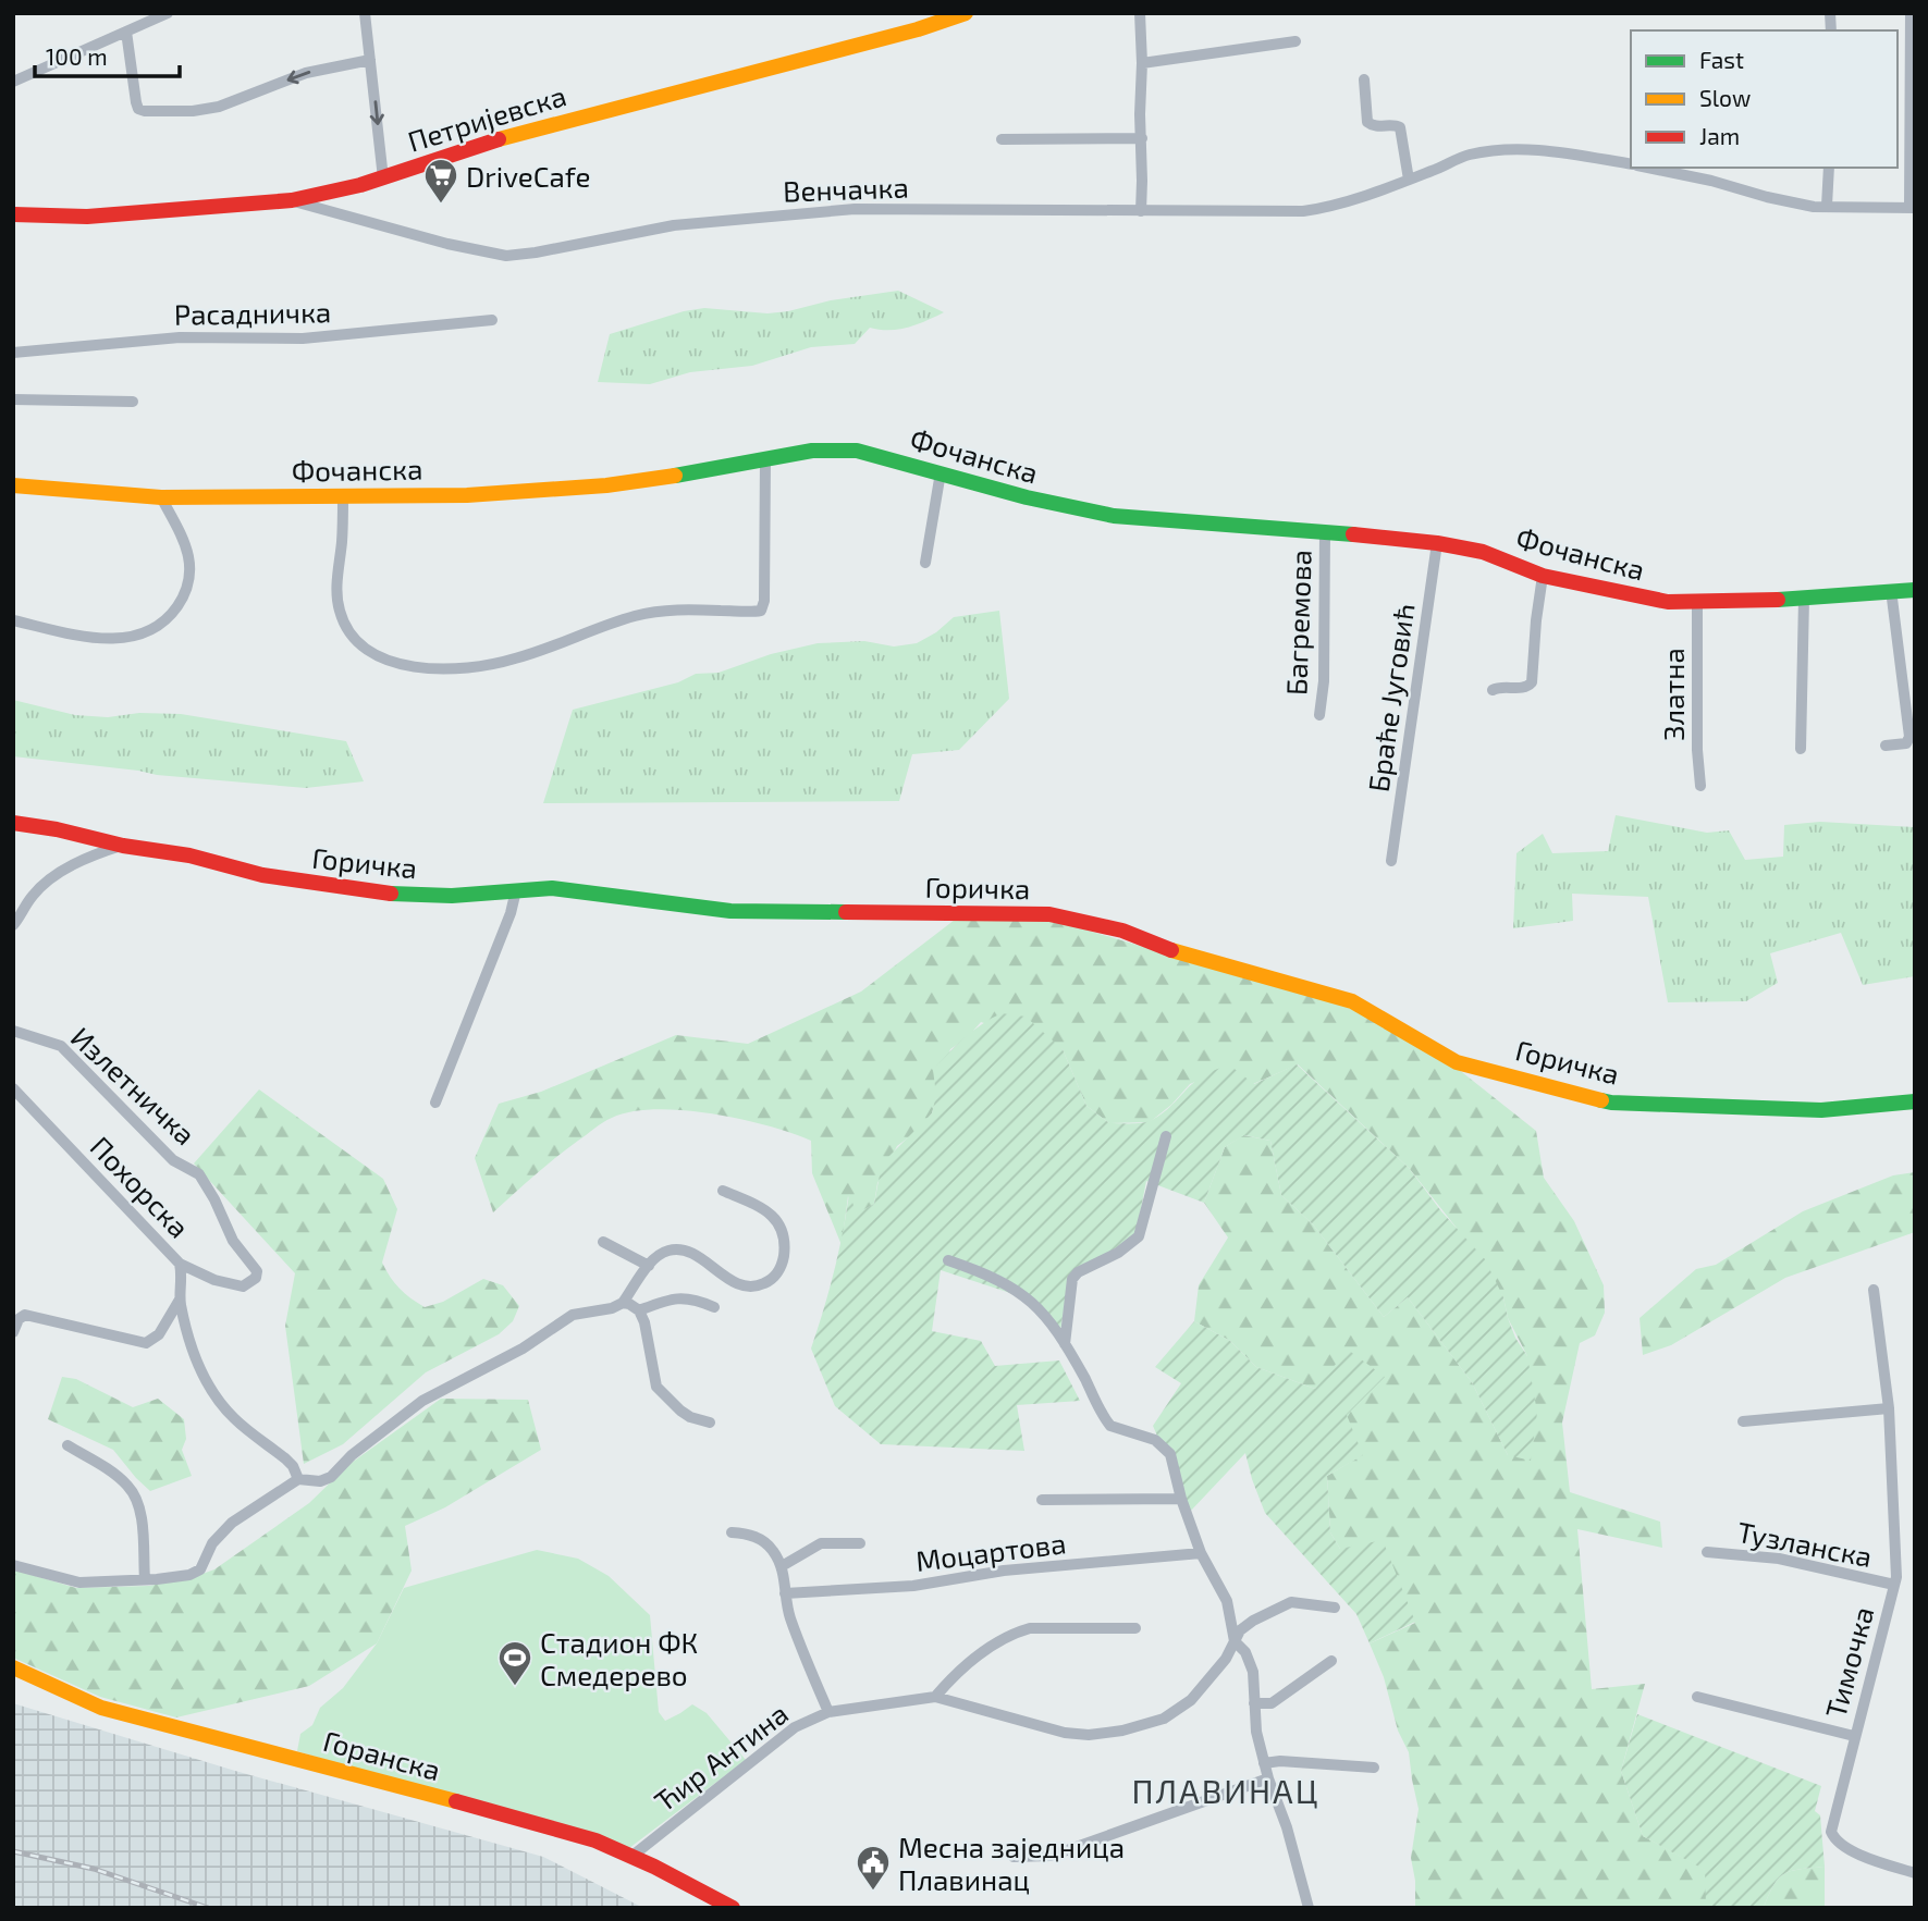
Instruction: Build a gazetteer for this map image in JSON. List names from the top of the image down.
{
  "streets": {
    "street": [
      "Петријевска",
      "Венчачка",
      "Расадничка",
      "Фочанска",
      "Багремова",
      "Златна",
      "Браће Југовић",
      "Горичка",
      "Излетничка",
      "Похорска",
      "Тузланска",
      "Моцартова",
      "Тимочка",
      "Горанска",
      "Ћир Антина"
    ]
  },
  "crossings": [
    ["Петријевска", "Венчачка"],
    ["Фочанска", "Багремова"],
    ["Фочанска", "Златна"],
    ["Фочанска", "Браће Југовић"],
    ["Излетничка", "Похорска"],
    ["Тузланска", "Тимочка"],
    ["Горанска", "Ћир Антина"]
  ],
  "districts": ["ПЛАВИНАЦ"],
  "places": {
    "supermarket": ["DriveCafe"],
    "sports": ["Стадион ФК Смедерево"],
    "public building": ["Месна заједница Плавинац"]
  },
  "legend": ["Fast", "Slow", "Jam"],
  "scale_bar": "100 m"
}
